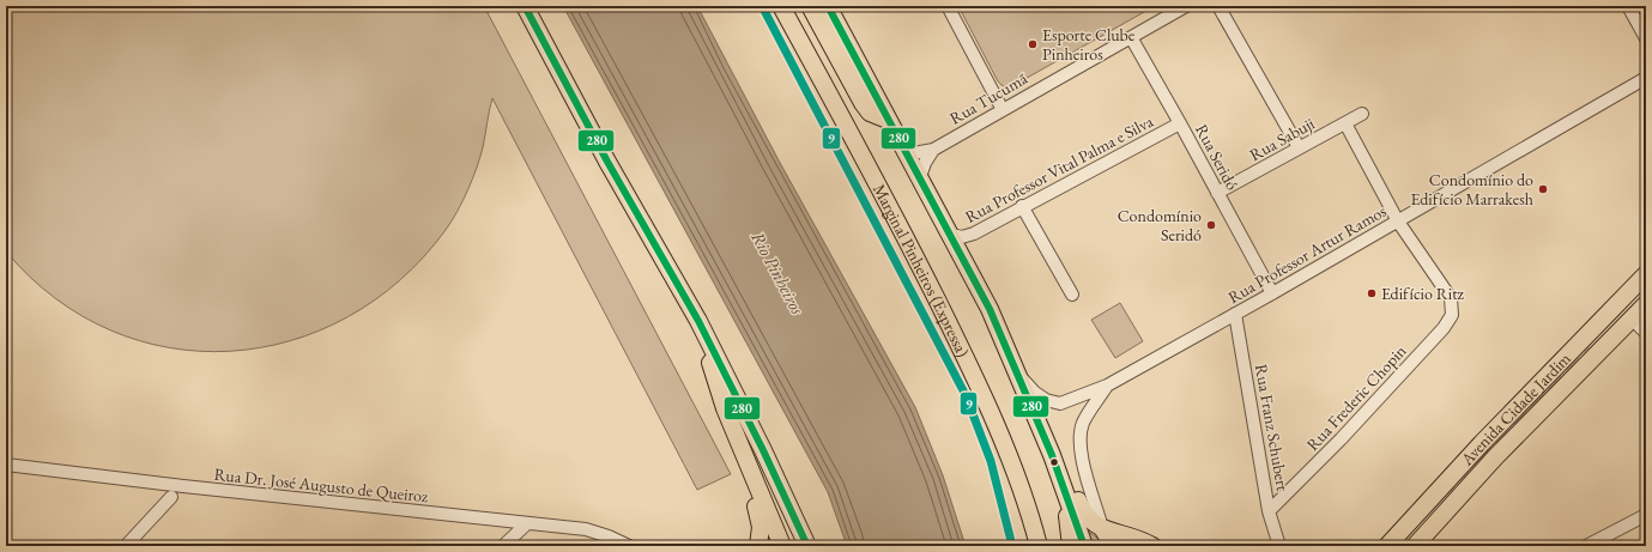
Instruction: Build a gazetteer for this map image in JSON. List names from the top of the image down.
{
  "streets": {
    "highway": ["Marginal Pinheiros (Expressa)", "Avenida Cidade Jardim"],
    "street": [
      "Rua Tucumã",
      "Rua Sabuji",
      "Rua Seridó",
      "Rua Professor Vital Palma e Silva",
      "Rua Professor Artur Ramos",
      "Rua Frederic Chopin",
      "Rua Franz Schubert",
      "Rua Dr. José Augusto de Queiroz"
    ]
  },
  "crossings": [
    ["Rua Tucumã", "Rua Seridó"],
    ["Rua Sabuji", "Rua Seridó"],
    ["Rua Seridó", "Rua Professor Vital Palma e Silva"],
    ["Rua Seridó", "Rua Professor Artur Ramos"],
    ["Rua Professor Artur Ramos", "Rua Frederic Chopin"],
    ["Rua Professor Artur Ramos", "Rua Franz Schubert"],
    ["Rua Frederic Chopin", "Rua Franz Schubert"]
  ],
  "water": ["Rio Pinheiros"],
  "places": [
    "Esporte Clube Pinheiros",
    "Condomínio do Edifício Marrakesh",
    "Condomínio Seridó",
    "Edifício Ritz"
  ],
  "lines": ["transit line 9", "transit line 280"]
}
